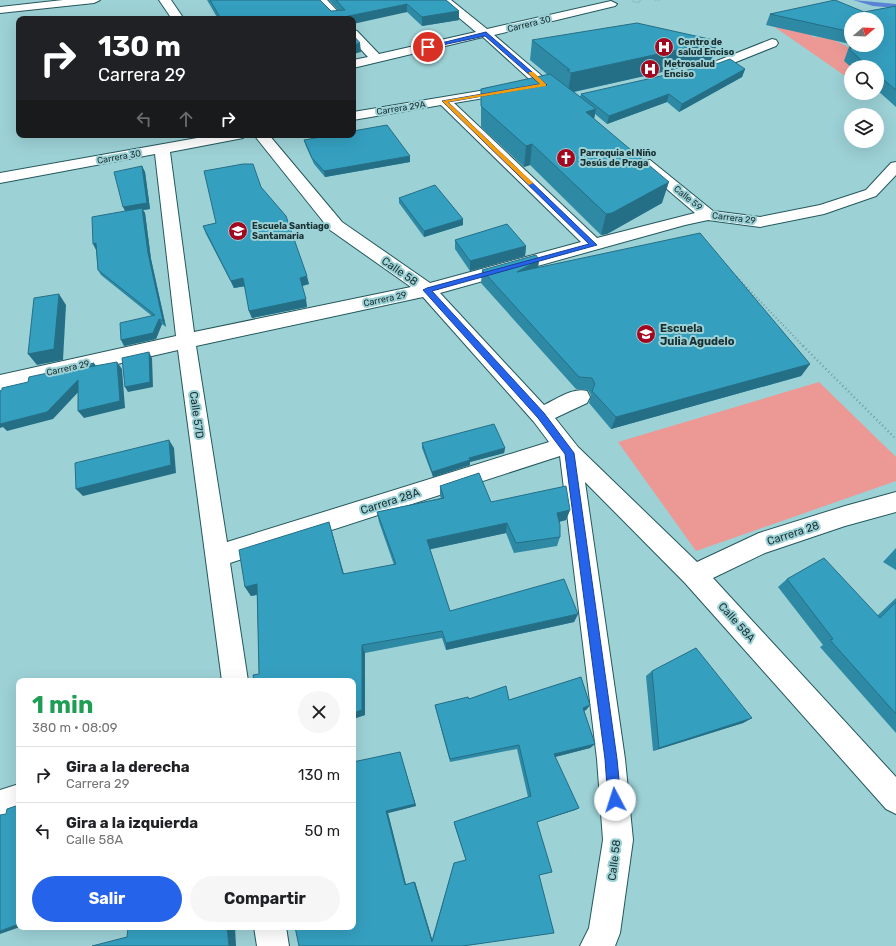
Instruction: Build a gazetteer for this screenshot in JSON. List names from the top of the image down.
{
  "streets": {
    "street": [
      "Carrera 30",
      "Carrera 29A",
      "Calle 59",
      "Carrera 29",
      "Calle 58",
      "Calle 57D",
      "Carrera 28A",
      "Carrera 28",
      "Calle 58A"
    ]
  },
  "crossings": [
    ["Carrera 30", "Calle 57D"],
    ["Calle 59", "Carrera 29"],
    ["Carrera 29", "Calle 58"],
    ["Carrera 29", "Calle 57D"],
    ["Calle 58", "Carrera 28A"],
    ["Calle 58", "Calle 58A"],
    ["Calle 57D", "Carrera 28A"],
    ["Carrera 28A", "Calle 58A"],
    ["Carrera 28", "Calle 58A"]
  ],
  "places": {
    "hospital": ["Centro de salud Enciso", "Metrosalud Enciso"],
    "church": ["Parroquia el Niño Jesús de Praga"],
    "school or university": ["Escuela Santiago Santamaria", "Escuela Julia Agudelo"]
  },
  "north": "right",
  "page": {
    "turn": ["130 m", "Carrera 29"],
    "heading": ["1 min", "380 m · 08:09"],
    "list": [
      {
        "name": "Gira a la derecha",
        "note": "Carrera 29",
        "value": "130 m"
      },
      {
        "name": "Gira a la izquierda",
        "note": "Calle 58A",
        "value": "50 m"
      }
    ],
    "buttons": ["Salir", "Compartir"]
  }
}
